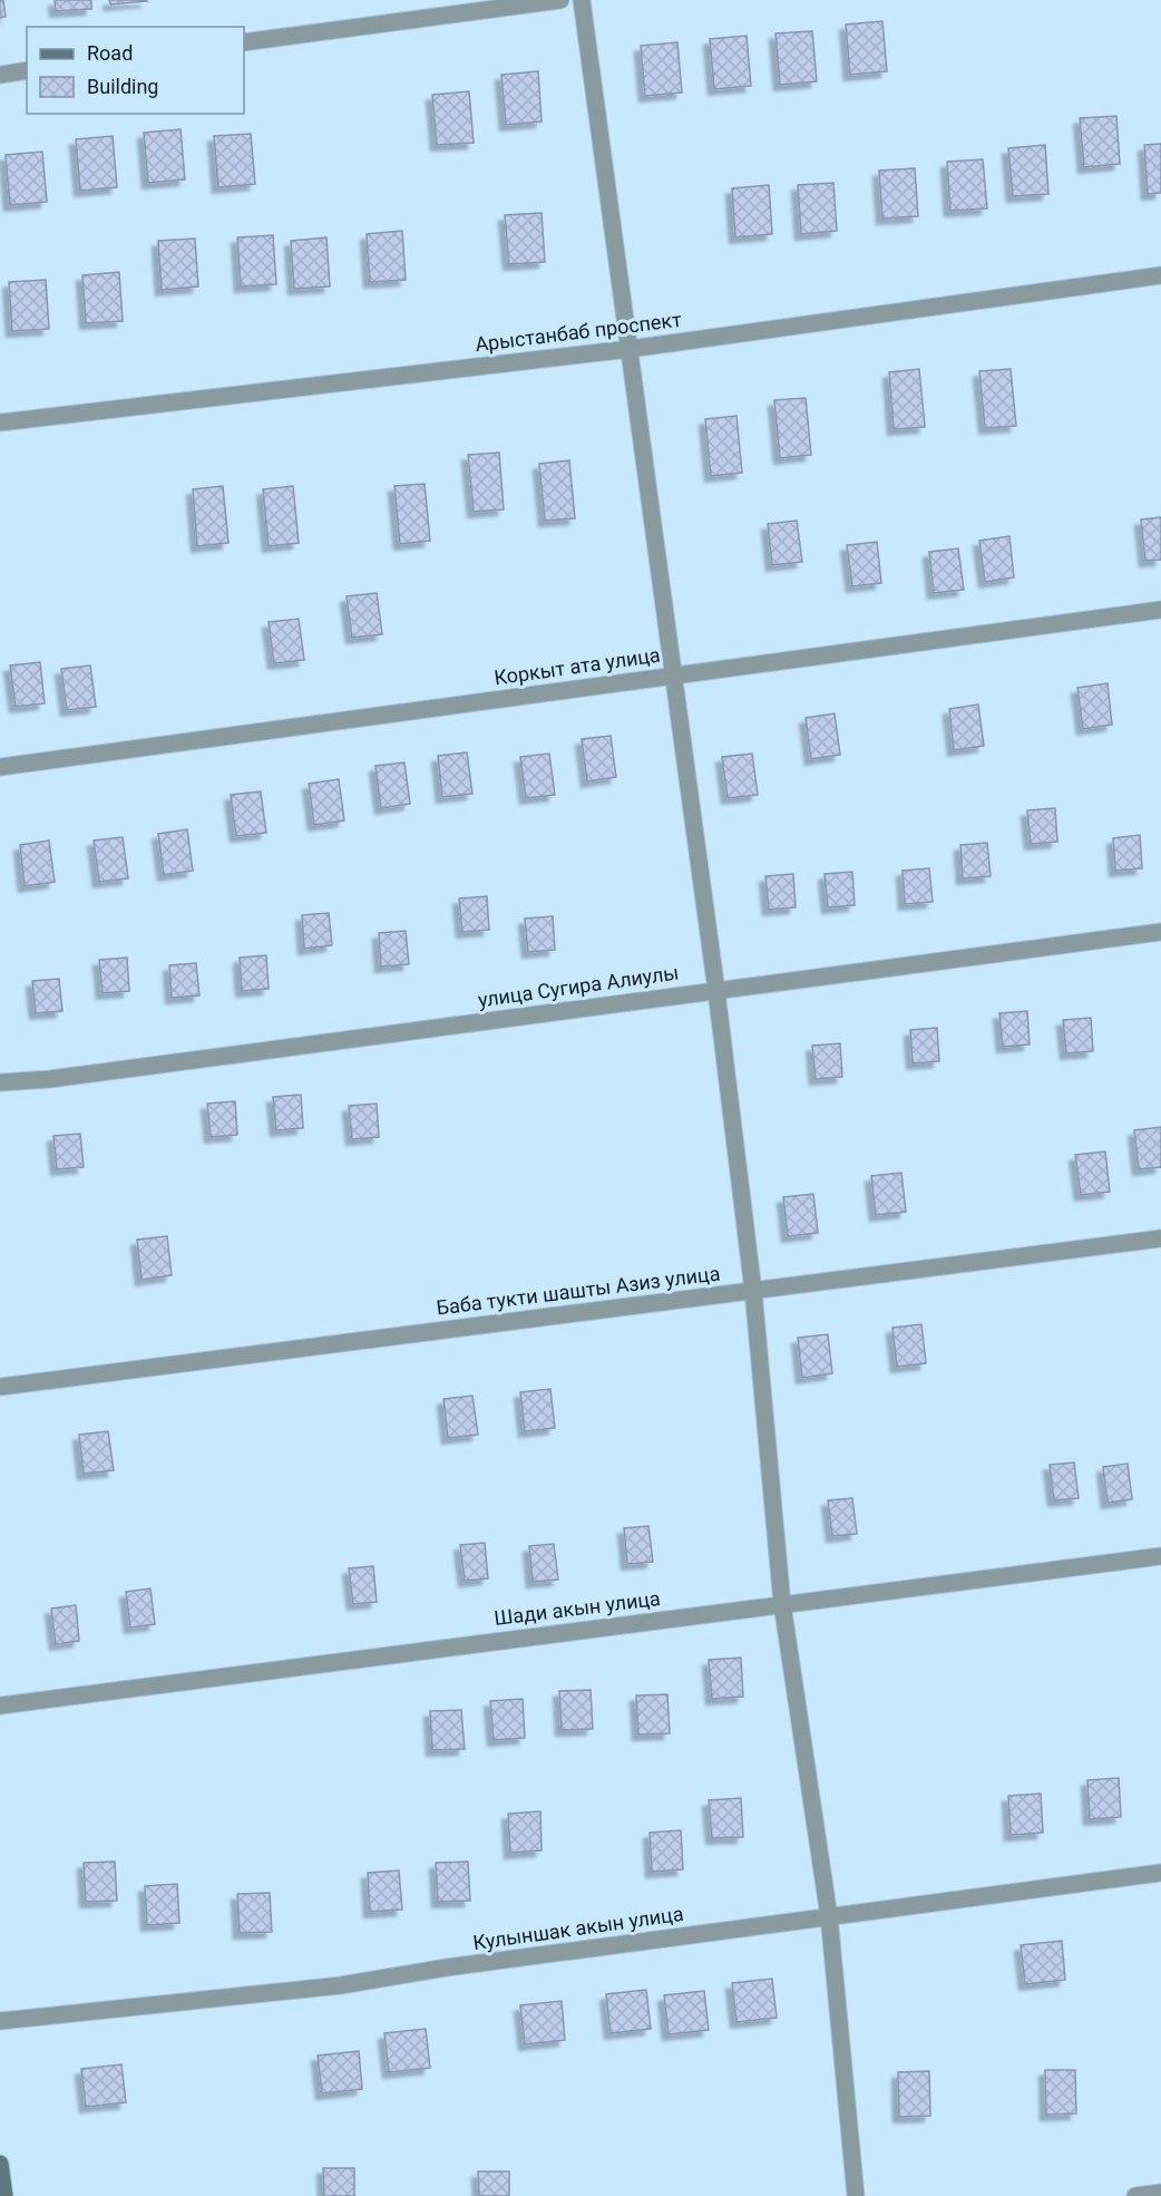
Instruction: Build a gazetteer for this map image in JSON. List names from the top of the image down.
{
  "streets": {
    "street": [
      "Арыстанбаб проспект",
      "Коркыт ата улица",
      "улица Сугира Алиулы",
      "Баба тукти шашты Азиз улица",
      "Шади акын улица",
      "Кулыншак акын улица"
    ]
  },
  "legend": ["Road", "Building"]
}
